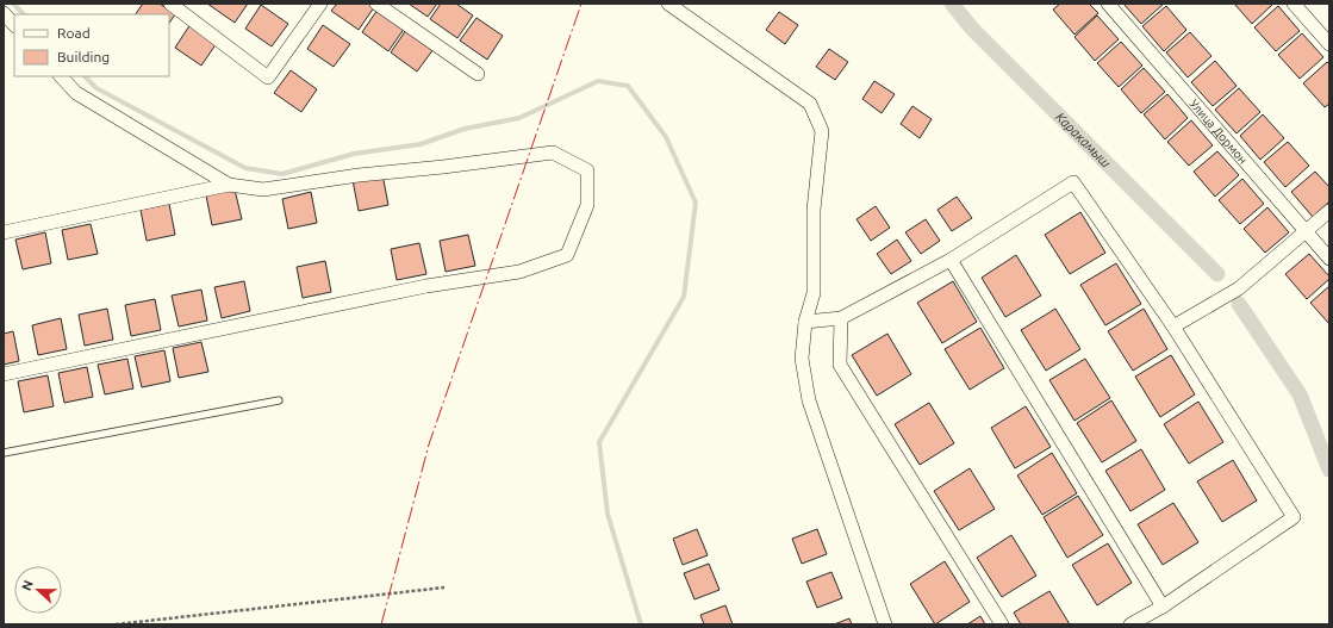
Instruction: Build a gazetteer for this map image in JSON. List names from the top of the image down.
{
  "streets": {
    "street": ["Улица Дормон"]
  },
  "water": ["Каракамыш"],
  "legend": ["Road", "Building"],
  "north": "left"
}
